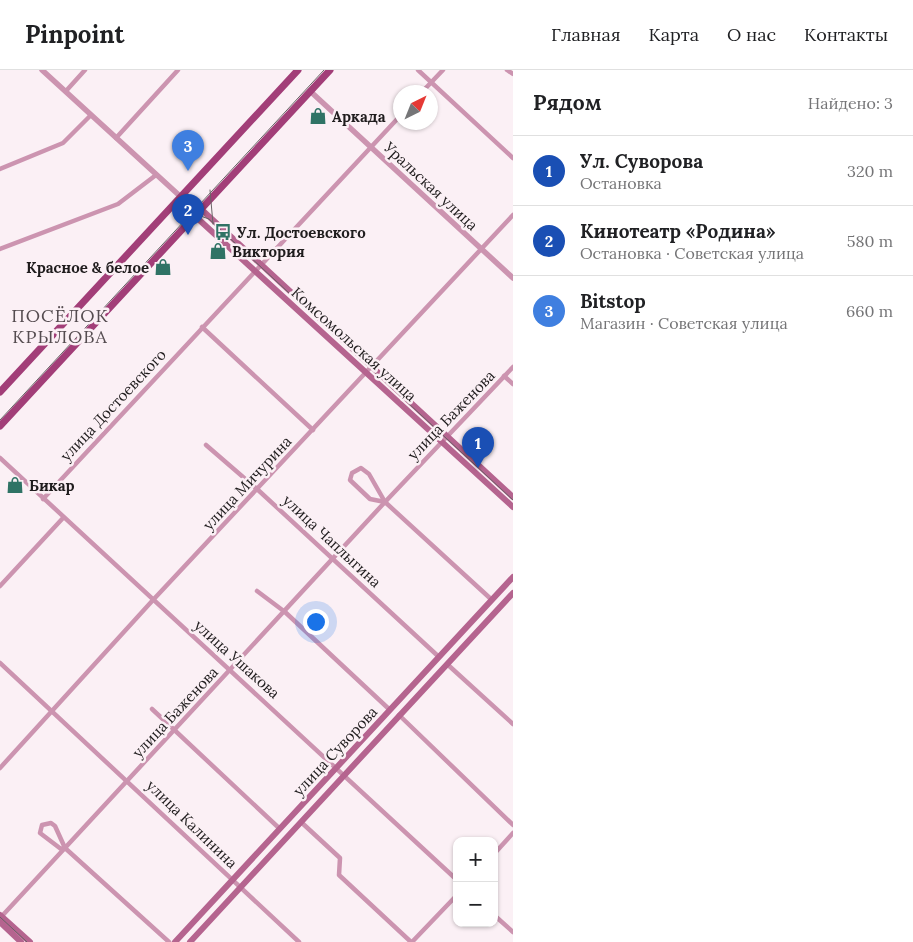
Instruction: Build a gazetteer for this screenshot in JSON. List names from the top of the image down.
{
  "streets": {
    "main road": ["Комсомольская улица", "улица Суворова"],
    "street": [
      "Уральская улица",
      "улица Достоевского",
      "улица Баженова",
      "улица Мичурина",
      "улица Чаплыгина",
      "улица Ушакова",
      "улица Калинина"
    ]
  },
  "crossings": [
    ["Уральская улица", "улица Достоевского"],
    ["Уральская улица", "улица Мичурина"],
    ["Комсомольская улица", "улица Достоевского"],
    ["Комсомольская улица", "улица Баженова"],
    ["Комсомольская улица", "улица Мичурина"],
    ["улица Достоевского", "улица Ушакова"],
    ["улица Баженова", "улица Чаплыгина"],
    ["улица Баженова", "улица Ушакова"],
    ["улица Баженова", "улица Калинина"],
    ["улица Мичурина", "улица Чаплыгина"],
    ["улица Мичурина", "улица Ушакова"],
    ["улица Мичурина", "улица Калинина"],
    ["улица Чаплыгина", "улица Суворова"],
    ["улица Ушакова", "улица Суворова"],
    ["улица Суворова", "улица Калинина"]
  ],
  "districts": ["ПОСЁЛОК КРЫЛОВА"],
  "places": {
    "shop": [
      "Аркада",
      "Виктория",
      "Красное & белое",
      "Бикар"
    ],
    "bus stop": ["Ул. Достоевского"]
  },
  "north": "top right",
  "page": {
    "header": "Pinpoint",
    "nav": [
      "Главная",
      "Карта",
      "О нас",
      "Контакты"
    ],
    "heading": ["Рядом", "Найдено: 3"],
    "pins": ["3", "2", "1"],
    "list": [
      {
        "mark": "1",
        "name": "Ул. Суворова",
        "note": "Остановка",
        "value": "320 m"
      },
      {
        "mark": "2",
        "name": "Кинотеатр «Родина»",
        "note": "Остановка · Советская улица",
        "value": "580 m"
      },
      {
        "mark": "3",
        "name": "Bitstop",
        "note": "Магазин · Советская улица",
        "value": "660 m"
      }
    ],
    "map_buttons": ["+", "−"]
  }
}
